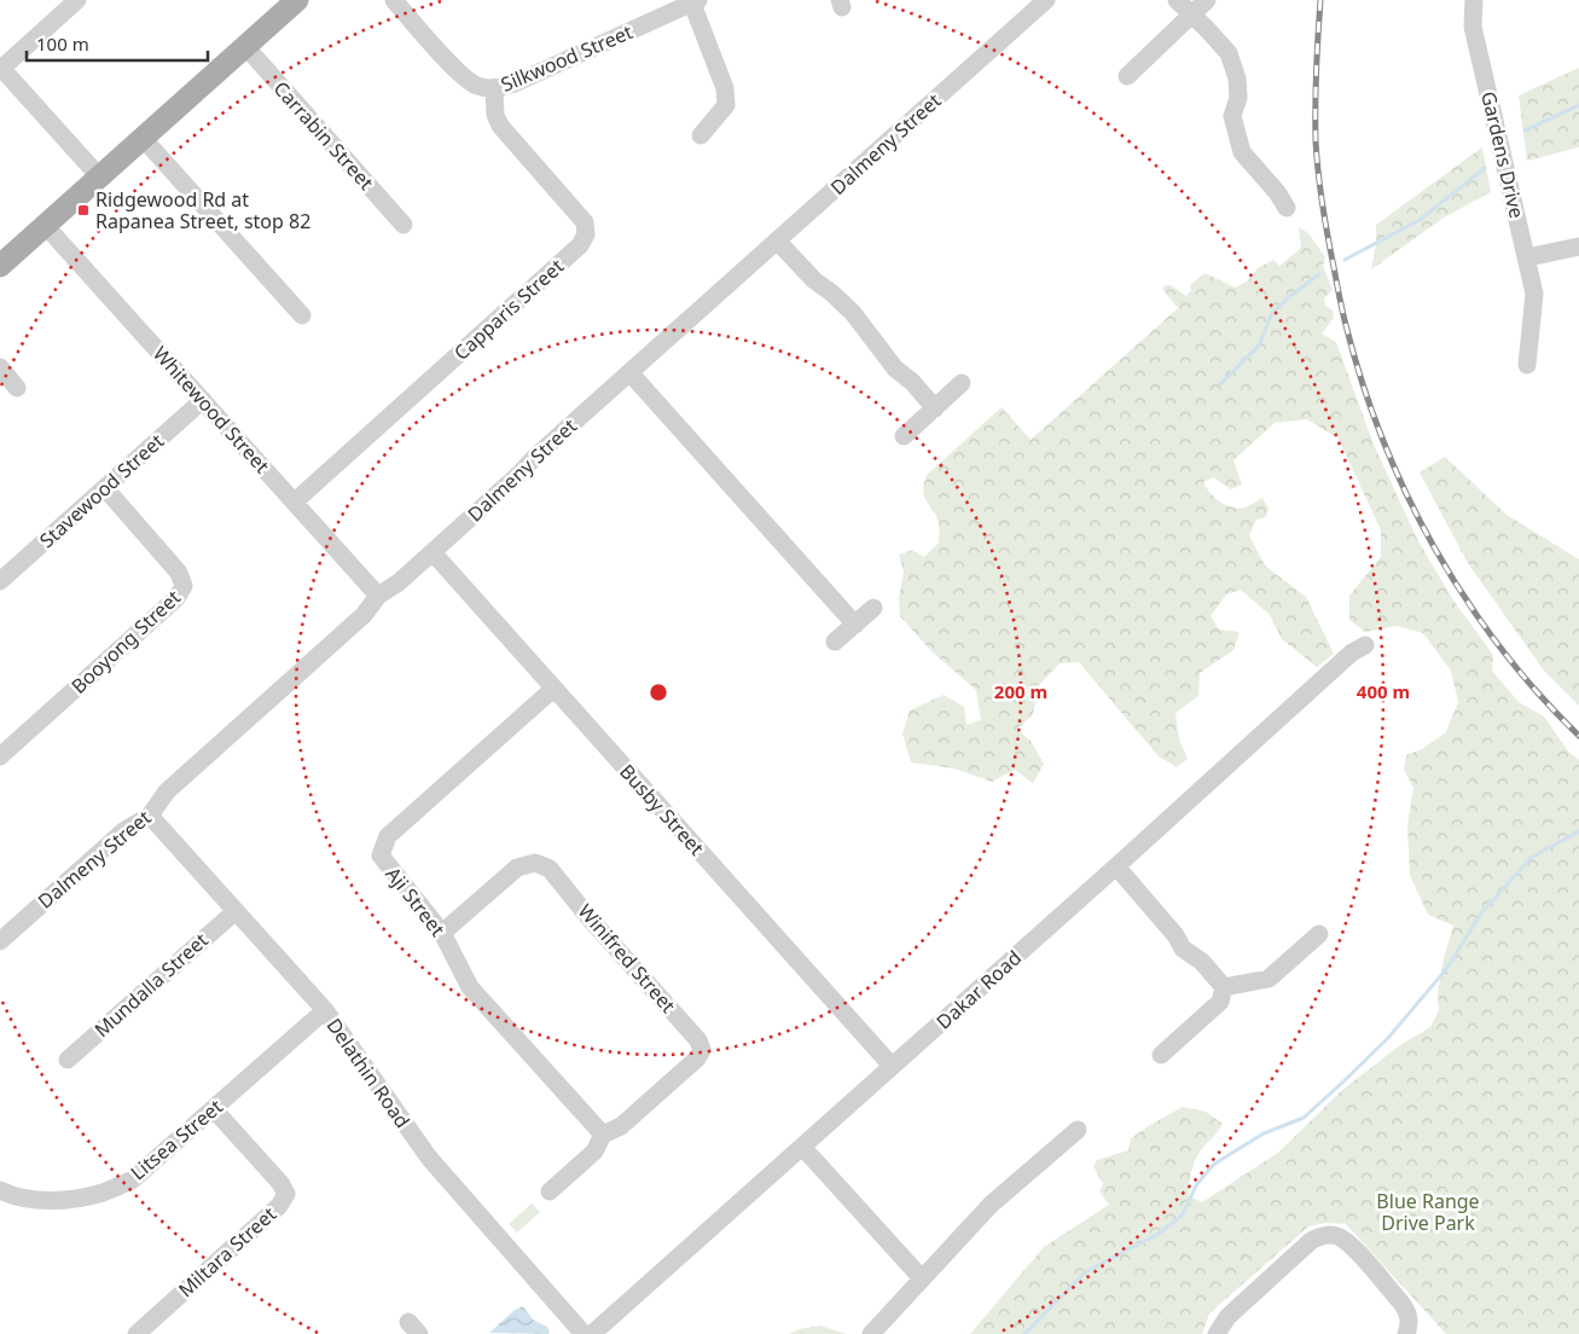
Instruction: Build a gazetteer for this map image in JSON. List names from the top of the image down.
{
  "streets": {
    "street": [
      "Silkwood Street",
      "Carrabin Street",
      "Dalmeny Street",
      "Gardens Drive",
      "Capparis Street",
      "Whitewood Street",
      "Stavewood Street",
      "Booyong Street",
      "Busby Street",
      "Aji Street",
      "Winifred Street",
      "Mundalla Street",
      "Dakar Road",
      "Delathin Road",
      "Litsea Street",
      "Miltara Street"
    ]
  },
  "crossings": [
    ["Silkwood Street", "Capparis Street"],
    ["Dalmeny Street", "Whitewood Street"],
    ["Dalmeny Street", "Busby Street"],
    ["Dalmeny Street", "Delathin Road"],
    ["Capparis Street", "Whitewood Street"],
    ["Whitewood Street", "Stavewood Street"],
    ["Stavewood Street", "Booyong Street"],
    ["Busby Street", "Aji Street"],
    ["Busby Street", "Dakar Road"],
    ["Aji Street", "Winifred Street"],
    ["Mundalla Street", "Delathin Road"],
    ["Delathin Road", "Litsea Street"],
    ["Litsea Street", "Miltara Street"]
  ],
  "parks": ["Blue Range Drive Park"],
  "places": {
    "transit": ["Ridgewood Rd at Rapanea Street, stop 82"]
  },
  "scale_bar": "100 m",
  "rings": ["200 m", "400 m"]
}
